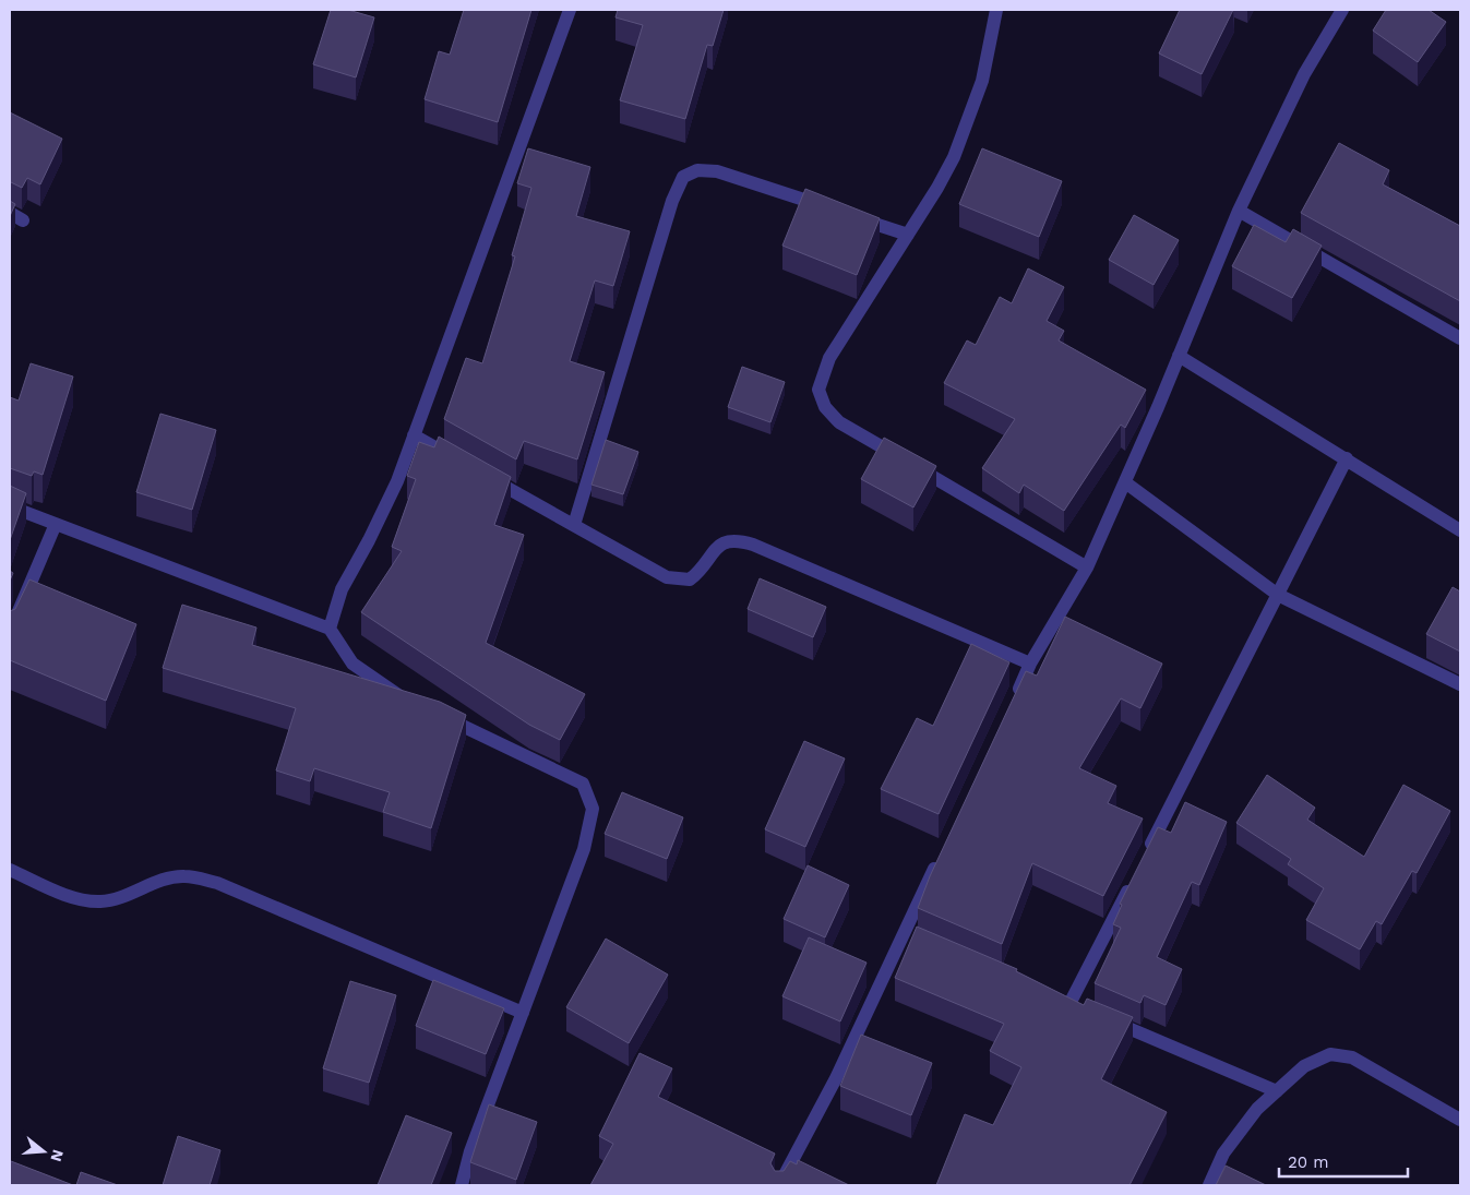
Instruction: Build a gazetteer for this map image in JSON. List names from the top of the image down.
{
  "scale_bar": "20 m",
  "north": "right"
}
